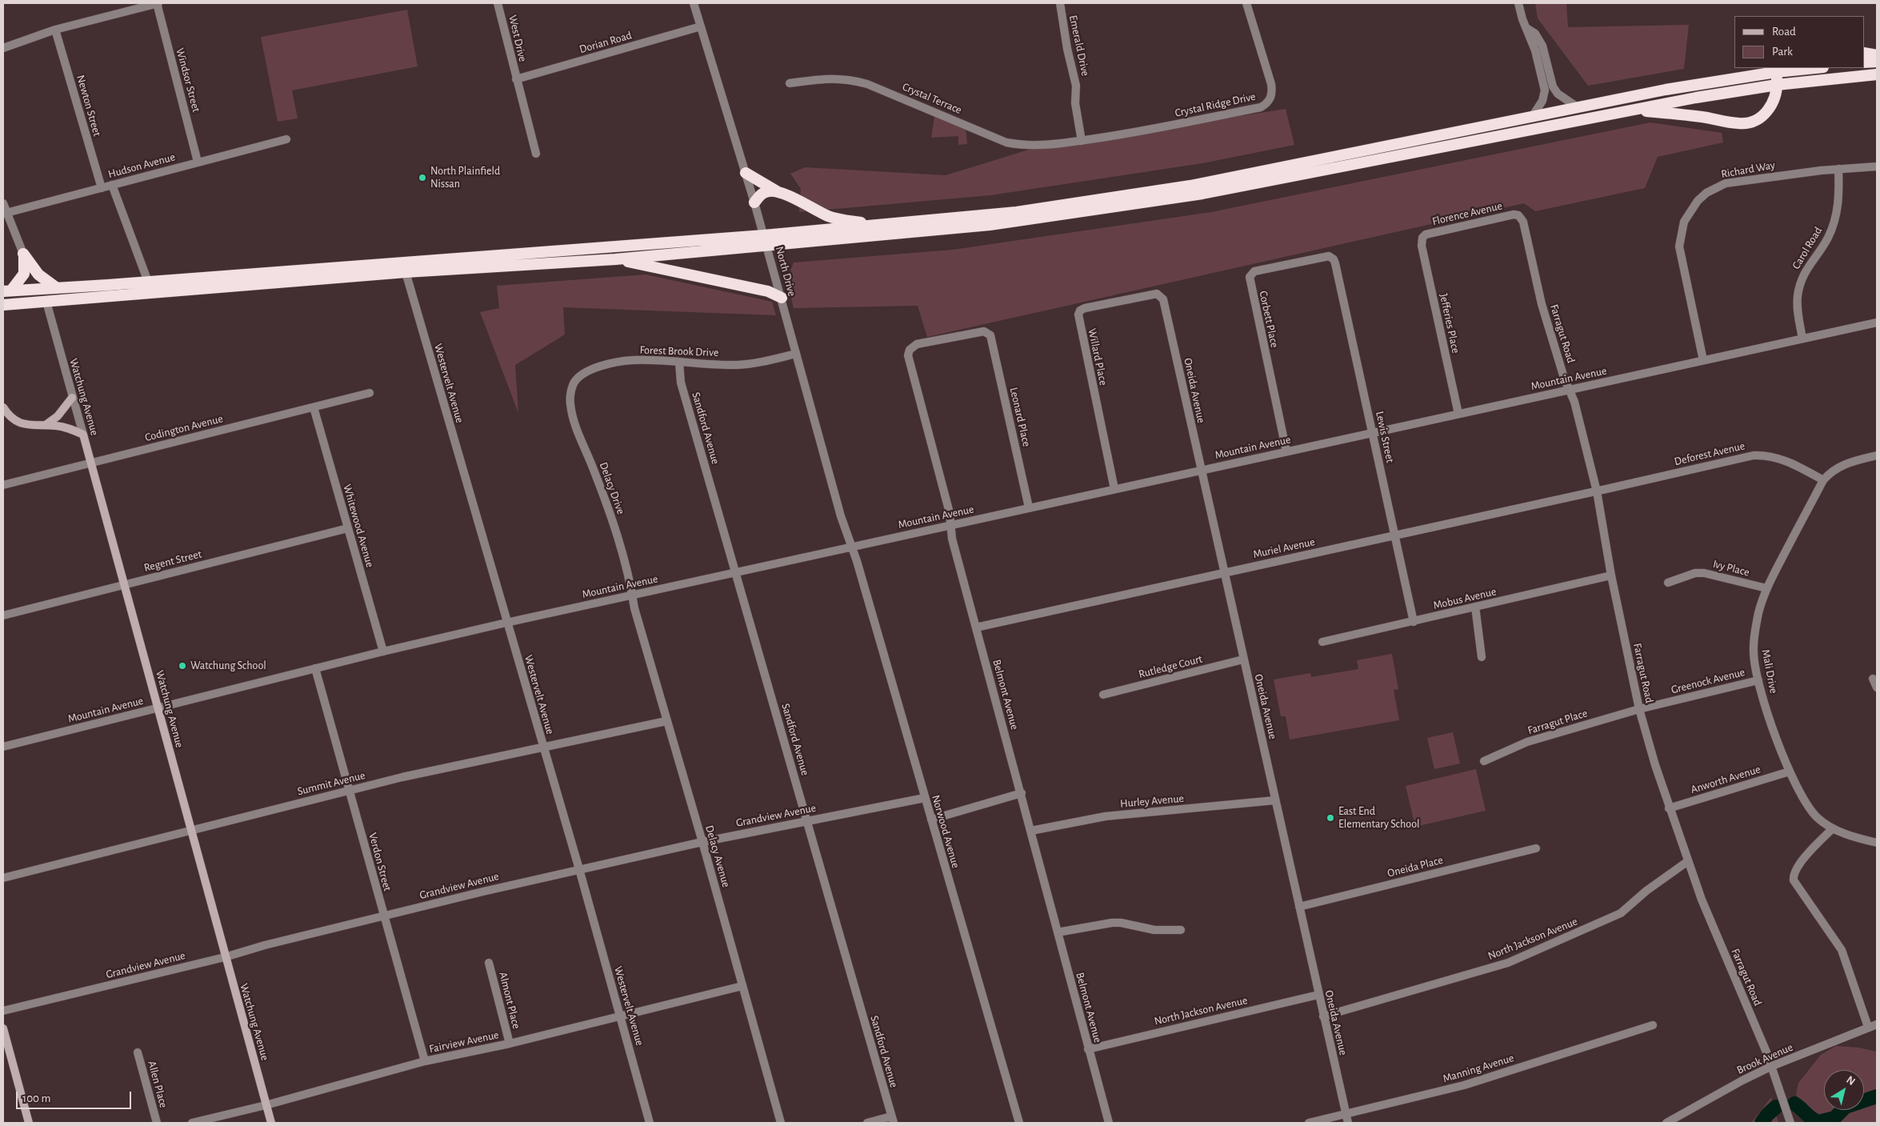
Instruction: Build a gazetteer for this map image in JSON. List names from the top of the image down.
{
  "streets": {
    "main road": ["Watchung Avenue"],
    "street": [
      "West Drive",
      "Dorian Road",
      "Emerald Drive",
      "Windsor Street",
      "Crystal Terrace",
      "Crystal Ridge Drive",
      "Newton Street",
      "Hudson Avenue",
      "Richard Way",
      "Florence Avenue",
      "Carol Road",
      "North Drive",
      "Corbett Place",
      "Jefferies Place",
      "Farragut Road",
      "Forest Brook Drive",
      "Willard Place",
      "Mountain Avenue",
      "Westervelt Avenue",
      "Oneida Avenue",
      "Leonard Place",
      "Codington Avenue",
      "Sandford Avenue",
      "Lewis Street",
      "Deforest Avenue",
      "Delacy Drive",
      "Whitewood Avenue",
      "Muriel Avenue",
      "Regent Street",
      "Ivy Place",
      "Mobus Avenue",
      "Rutledge Court",
      "Mali Drive",
      "Greenock Avenue",
      "Belmont Avenue",
      "Farragut Place",
      "Anworth Avenue",
      "Summit Avenue",
      "Hurley Avenue",
      "Grandview Avenue",
      "Norwood Avenue",
      "Delacy Avenue",
      "Verdon Street",
      "Oneida Place",
      "North Jackson Avenue",
      "Almont Place",
      "Fairview Avenue",
      "Brook Avenue",
      "Manning Avenue",
      "Allen Place"
    ]
  },
  "crossings": [
    ["West Drive", "Dorian Road"],
    ["Dorian Road", "North Drive"],
    ["Emerald Drive", "Crystal Ridge Drive"],
    ["Windsor Street", "Hudson Avenue"],
    ["Crystal Terrace", "Crystal Ridge Drive"],
    ["Newton Street", "Hudson Avenue"],
    ["Richard Way", "Carol Road"],
    ["Richard Way", "Mountain Avenue"],
    ["Florence Avenue", "Jefferies Place"],
    ["Florence Avenue", "Farragut Road"],
    ["Carol Road", "Mountain Avenue"],
    ["North Drive", "Forest Brook Drive"],
    ["North Drive", "Mountain Avenue"],
    ["North Drive", "Norwood Avenue"],
    ["Corbett Place", "Mountain Avenue"],
    ["Corbett Place", "Lewis Street"],
    ["Jefferies Place", "Mountain Avenue"],
    ["Farragut Road", "Mountain Avenue"],
    ["Farragut Road", "Deforest Avenue"],
    ["Farragut Road", "Muriel Avenue"],
    ["Farragut Road", "Mobus Avenue"],
    ["Farragut Road", "Greenock Avenue"],
    ["Farragut Road", "Farragut Place"],
    ["Farragut Road", "Anworth Avenue"],
    ["Farragut Road", "North Jackson Avenue"],
    ["Farragut Road", "Brook Avenue"],
    ["Forest Brook Drive", "Sandford Avenue"],
    ["Forest Brook Drive", "Delacy Drive"],
    ["Willard Place", "Mountain Avenue"],
    ["Willard Place", "Oneida Avenue"],
    ["Mountain Avenue", "Westervelt Avenue"],
    ["Mountain Avenue", "Oneida Avenue"],
    ["Mountain Avenue", "Watchung Avenue"],
    ["Mountain Avenue", "Leonard Place"],
    ["Mountain Avenue", "Sandford Avenue"],
    ["Mountain Avenue", "Lewis Street"],
    ["Mountain Avenue", "Delacy Drive"],
    ["Mountain Avenue", "Whitewood Avenue"],
    ["Mountain Avenue", "Belmont Avenue"],
    ["Mountain Avenue", "Norwood Avenue"],
    ["Mountain Avenue", "Delacy Avenue"],
    ["Mountain Avenue", "Verdon Street"],
    ["Westervelt Avenue", "Summit Avenue"],
    ["Westervelt Avenue", "Grandview Avenue"],
    ["Westervelt Avenue", "Fairview Avenue"],
    ["Oneida Avenue", "Muriel Avenue"],
    ["Oneida Avenue", "Rutledge Court"],
    ["Oneida Avenue", "Hurley Avenue"],
    ["Oneida Avenue", "Oneida Place"],
    ["Oneida Avenue", "North Jackson Avenue"],
    ["Oneida Avenue", "Manning Avenue"],
    ["Watchung Avenue", "Codington Avenue"],
    ["Watchung Avenue", "Regent Street"],
    ["Watchung Avenue", "Summit Avenue"],
    ["Watchung Avenue", "Grandview Avenue"],
    ["Watchung Avenue", "Fairview Avenue"],
    ["Leonard Place", "Belmont Avenue"],
    ["Codington Avenue", "Whitewood Avenue"],
    ["Sandford Avenue", "Grandview Avenue"],
    ["Lewis Street", "Muriel Avenue"],
    ["Lewis Street", "Mobus Avenue"],
    ["Deforest Avenue", "Muriel Avenue"],
    ["Deforest Avenue", "Mali Drive"],
    ["Delacy Drive", "Delacy Avenue"],
    ["Whitewood Avenue", "Regent Street"],
    ["Muriel Avenue", "Belmont Avenue"],
    ["Ivy Place", "Mali Drive"],
    ["Mali Drive", "Greenock Avenue"],
    ["Mali Drive", "Anworth Avenue"],
    ["Greenock Avenue", "Farragut Place"],
    ["Belmont Avenue", "Hurley Avenue"],
    ["Belmont Avenue", "North Jackson Avenue"],
    ["Summit Avenue", "Delacy Avenue"],
    ["Summit Avenue", "Verdon Street"],
    ["Grandview Avenue", "Norwood Avenue"],
    ["Grandview Avenue", "Delacy Avenue"],
    ["Grandview Avenue", "Verdon Street"],
    ["Delacy Avenue", "Fairview Avenue"],
    ["Verdon Street", "Fairview Avenue"],
    ["Almont Place", "Fairview Avenue"]
  ],
  "places": ["North Plainfield Nissan", "Watchung School", "East End Elementary School"],
  "legend": ["Road", "Park"],
  "scale_bar": "100 m",
  "north": "top right"
}
